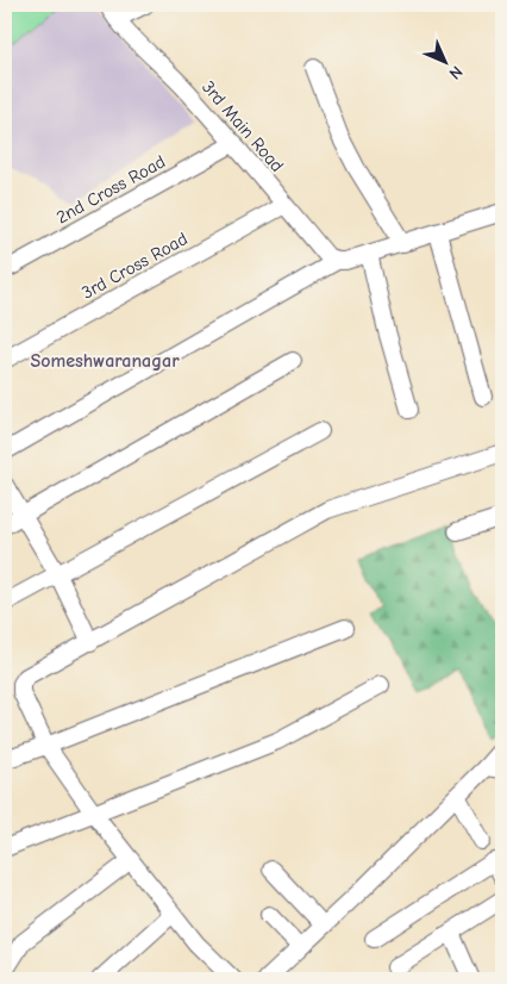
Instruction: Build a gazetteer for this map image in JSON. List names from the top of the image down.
{
  "streets": {
    "street": ["3rd Main Road", "2nd Cross Road", "3rd Cross Road"]
  },
  "crossings": [
    ["3rd Main Road", "2nd Cross Road"],
    ["3rd Main Road", "3rd Cross Road"]
  ],
  "districts": ["Someshwaranagar"],
  "north": "bottom right"
}
